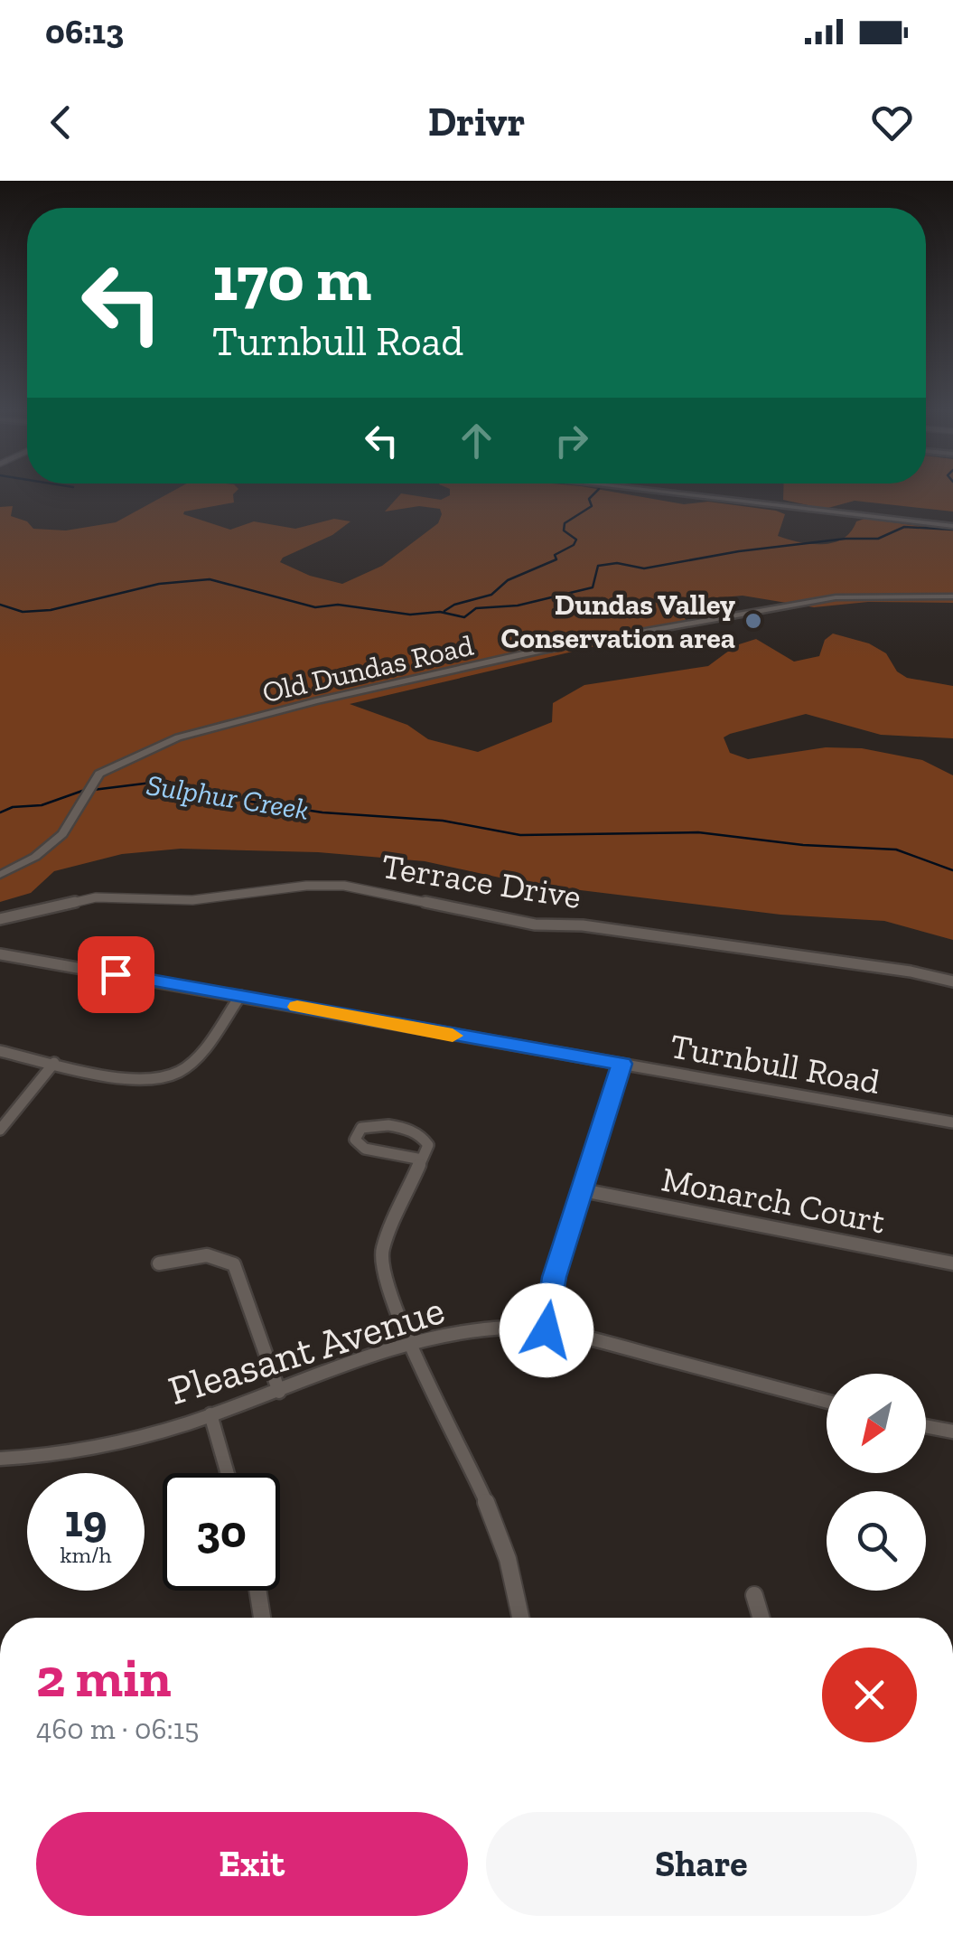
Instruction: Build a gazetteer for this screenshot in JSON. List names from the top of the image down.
{
  "streets": {
    "street": [
      "Old Dundas Road",
      "Terrace Drive",
      "Turnbull Road",
      "Monarch Court",
      "Pleasant Avenue"
    ]
  },
  "water": ["Sulphur Creek"],
  "places": ["Dundas Valley Conservation area"],
  "north": "bottom left",
  "page": {
    "status": "06:13",
    "header": "Drivr",
    "turn": ["170 m", "Turnbull Road"],
    "speed": "19 km/h",
    "limit": "30",
    "heading": ["2 min", "460 m · 06:15"],
    "buttons": ["Exit", "Share"]
  }
}
